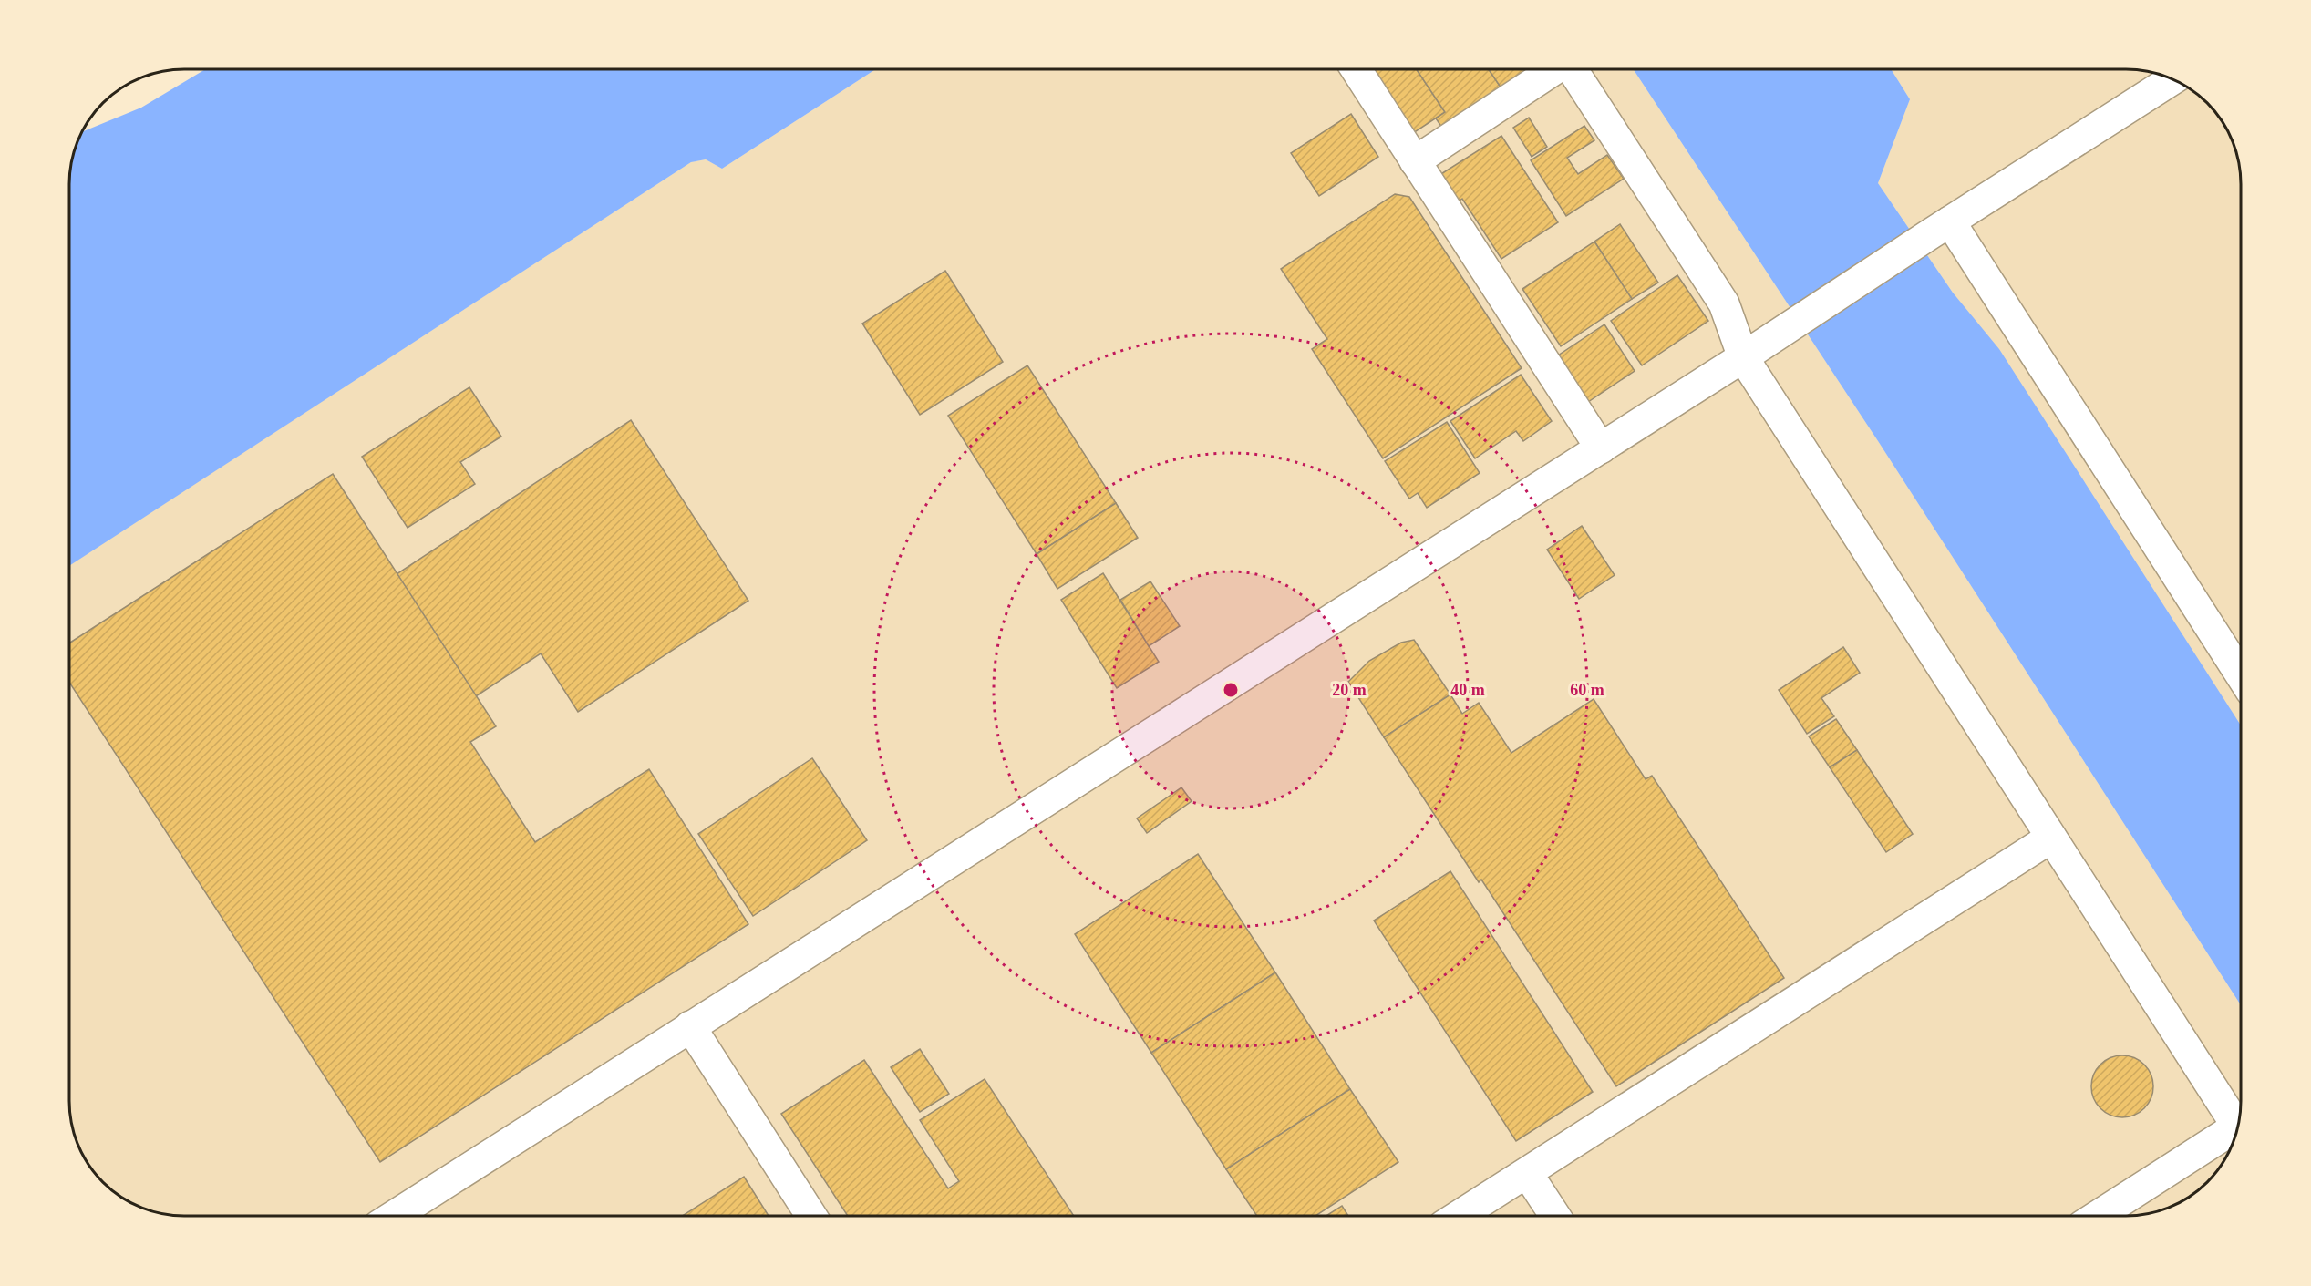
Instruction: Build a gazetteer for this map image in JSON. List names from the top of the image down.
{
  "rings": ["20 m", "40 m", "60 m"]
}
